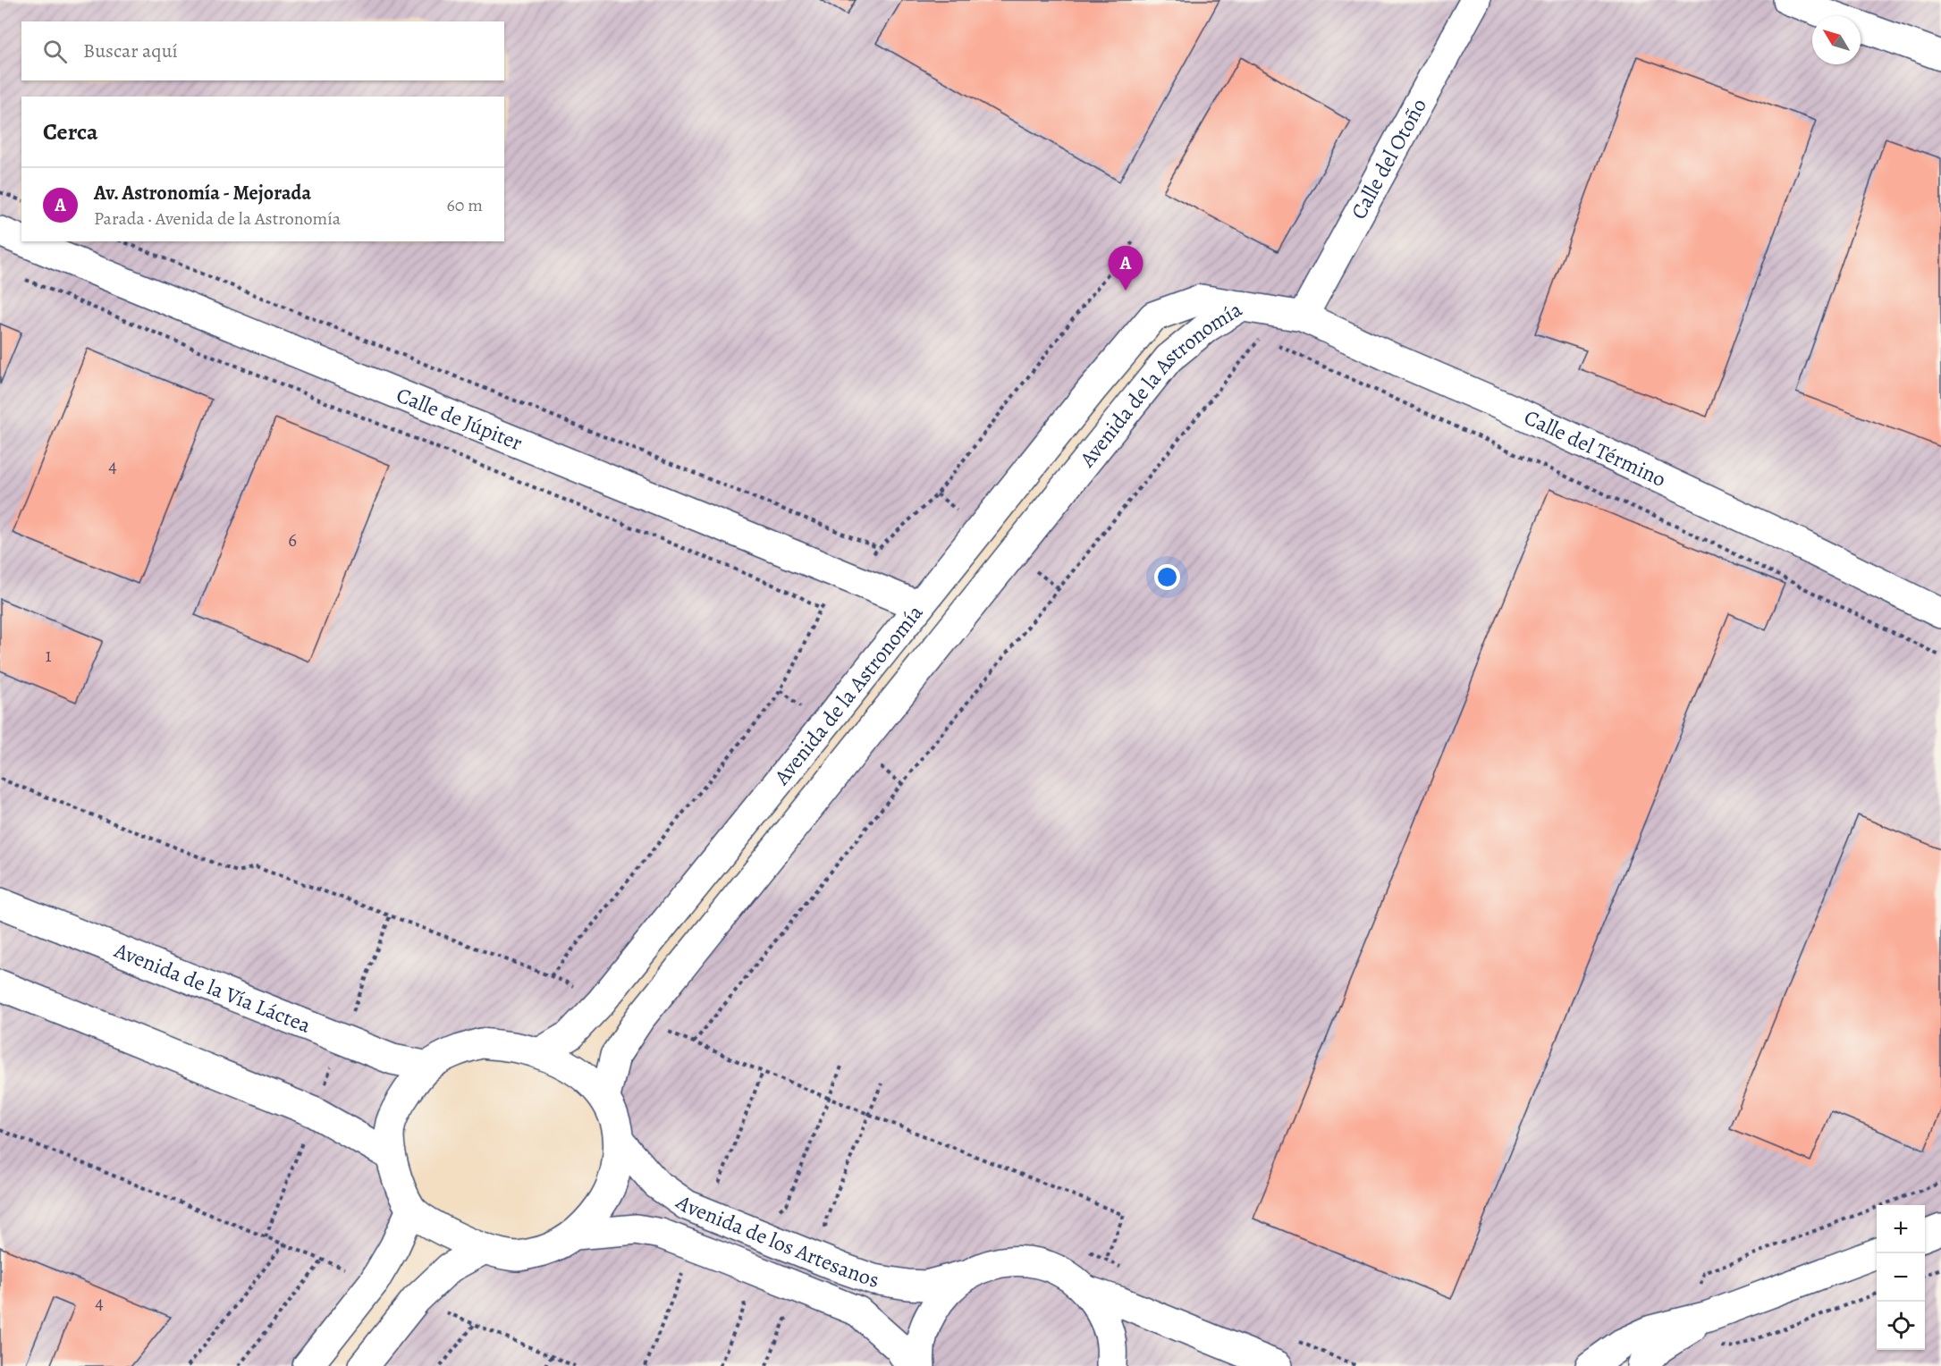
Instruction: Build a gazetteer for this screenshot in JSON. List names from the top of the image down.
{
  "streets": {
    "street": [
      "Calle del Otoño",
      "Avenida de la Astronomía",
      "Calle de Júpiter",
      "Calle del Término",
      "Avenida de la Vía Láctea",
      "Avenida de los Artesanos"
    ]
  },
  "crossings": [
    ["Calle del Otoño", "Calle del Término"],
    ["Avenida de la Astronomía", "Calle de Júpiter"],
    ["Avenida de la Astronomía", "Calle del Término"]
  ],
  "house_numbers": [
    "4",
    "6",
    "1",
    "4"
  ],
  "north": "top left",
  "page": {
    "search": "Buscar aquí",
    "heading": "Cerca",
    "list": [
      {
        "mark": "A",
        "name": "Av. Astronomía - Mejorada",
        "note": "Parada · Avenida de la Astronomía",
        "value": "60 m"
      }
    ],
    "pins": "A",
    "map_buttons": ["+", "−"]
  }
}
